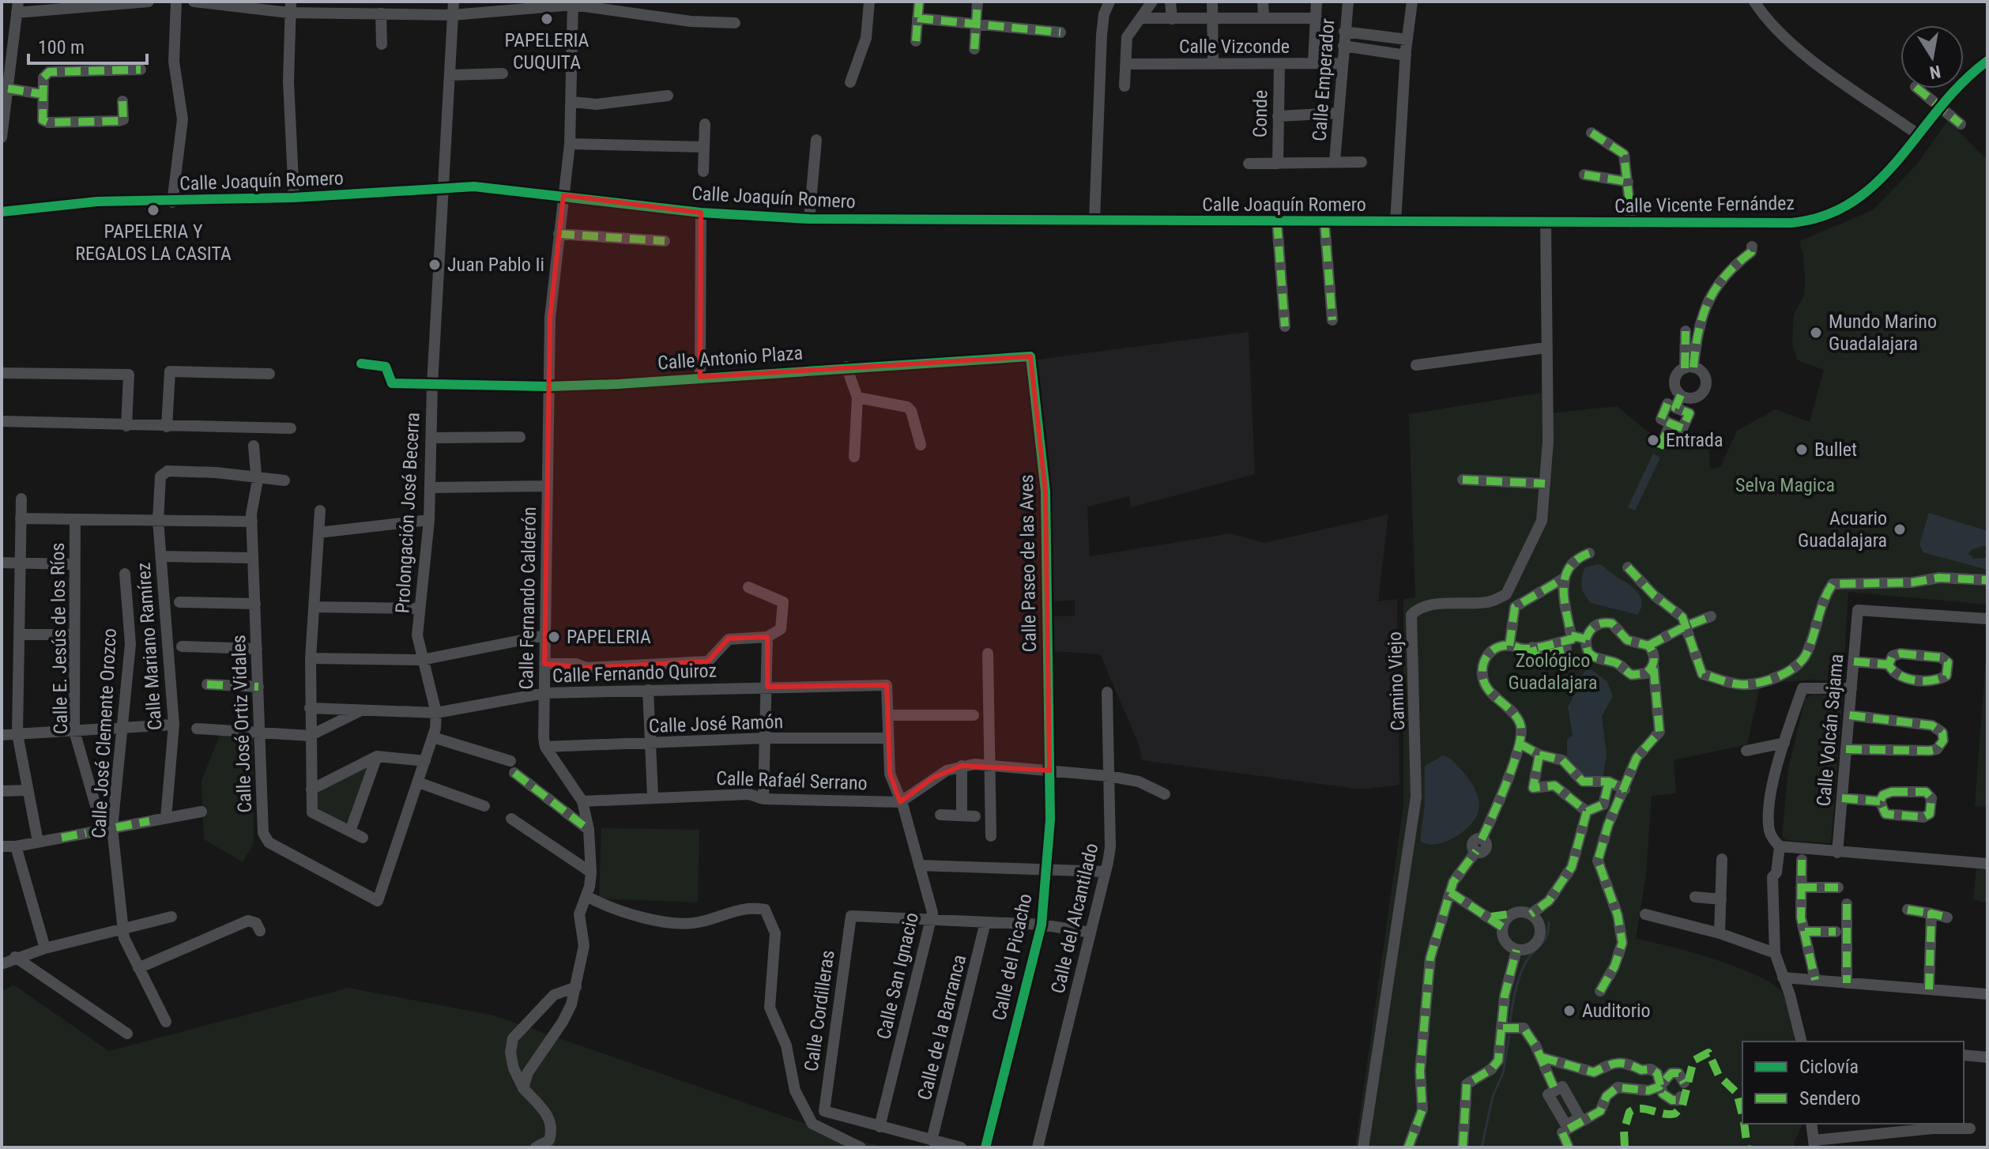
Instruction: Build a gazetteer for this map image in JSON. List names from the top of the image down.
{
  "streets": {
    "street": [
      "Calle Vizconde",
      "Calle Emperador",
      "Conde",
      "Calle Joaquín Romero",
      "Calle Vicente Fernández",
      "Calle Antonio Plaza",
      "Prolongación José Becerra",
      "Calle Paseo de las Aves",
      "Calle Fernando Calderón",
      "Calle E. Jesús de los Ríos",
      "Calle Mariano Ramírez",
      "Calle Fernando Quiroz",
      "Camino Viejo",
      "Calle José Ortiz Vidales",
      "Calle José Ramón",
      "Calle Volcán Sajama",
      "Calle José Clemente Orozco",
      "Calle Rafaél Serrano",
      "Calle del Alcantilado",
      "Calle del Picacho",
      "Calle San Ignacio",
      "Calle Cordilleras",
      "Calle de la Barranca"
    ]
  },
  "crossings": [
    ["Calle Vizconde", "Calle Emperador"],
    ["Calle Vizconde", "Conde"],
    ["Calle Joaquín Romero", "Calle Vicente Fernández"],
    ["Calle Joaquín Romero", "Prolongación José Becerra"],
    ["Calle Joaquín Romero", "Calle Fernando Calderón"],
    ["Calle Joaquín Romero", "Camino Viejo"],
    ["Calle Vicente Fernández", "Camino Viejo"],
    ["Calle Antonio Plaza", "Prolongación José Becerra"],
    ["Calle Antonio Plaza", "Calle Paseo de las Aves"],
    ["Calle Antonio Plaza", "Calle Fernando Calderón"],
    ["Prolongación José Becerra", "Calle Fernando Quiroz"],
    ["Prolongación José Becerra", "Calle José Ortiz Vidales"],
    ["Calle Paseo de las Aves", "Calle del Picacho"],
    ["Calle Fernando Calderón", "Calle Fernando Quiroz"],
    ["Calle Fernando Calderón", "Calle José Ramón"],
    ["Calle E. Jesús de los Ríos", "Calle José Clemente Orozco"],
    ["Calle Mariano Ramírez", "Calle José Ortiz Vidales"],
    ["Calle Fernando Quiroz", "Calle San Ignacio"],
    ["Calle José Ramón", "Calle San Ignacio"],
    ["Calle Rafaél Serrano", "Calle San Ignacio"],
    ["Calle San Ignacio", "Calle Cordilleras"]
  ],
  "parks": ["Selva Magica", "Zoológico Guadalajara"],
  "places": [
    "PAPELERIA CUQUITA",
    "PAPELERIA Y REGALOS LA CASITA",
    "Juan Pablo Ii",
    "Mundo Marino Guadalajara",
    "Entrada",
    "Bullet",
    "Acuario Guadalajara",
    "PAPELERIA",
    "Auditorio"
  ],
  "legend": ["Ciclovía", "Sendero"],
  "scale_bar": "100 m",
  "north": "bottom"
}
